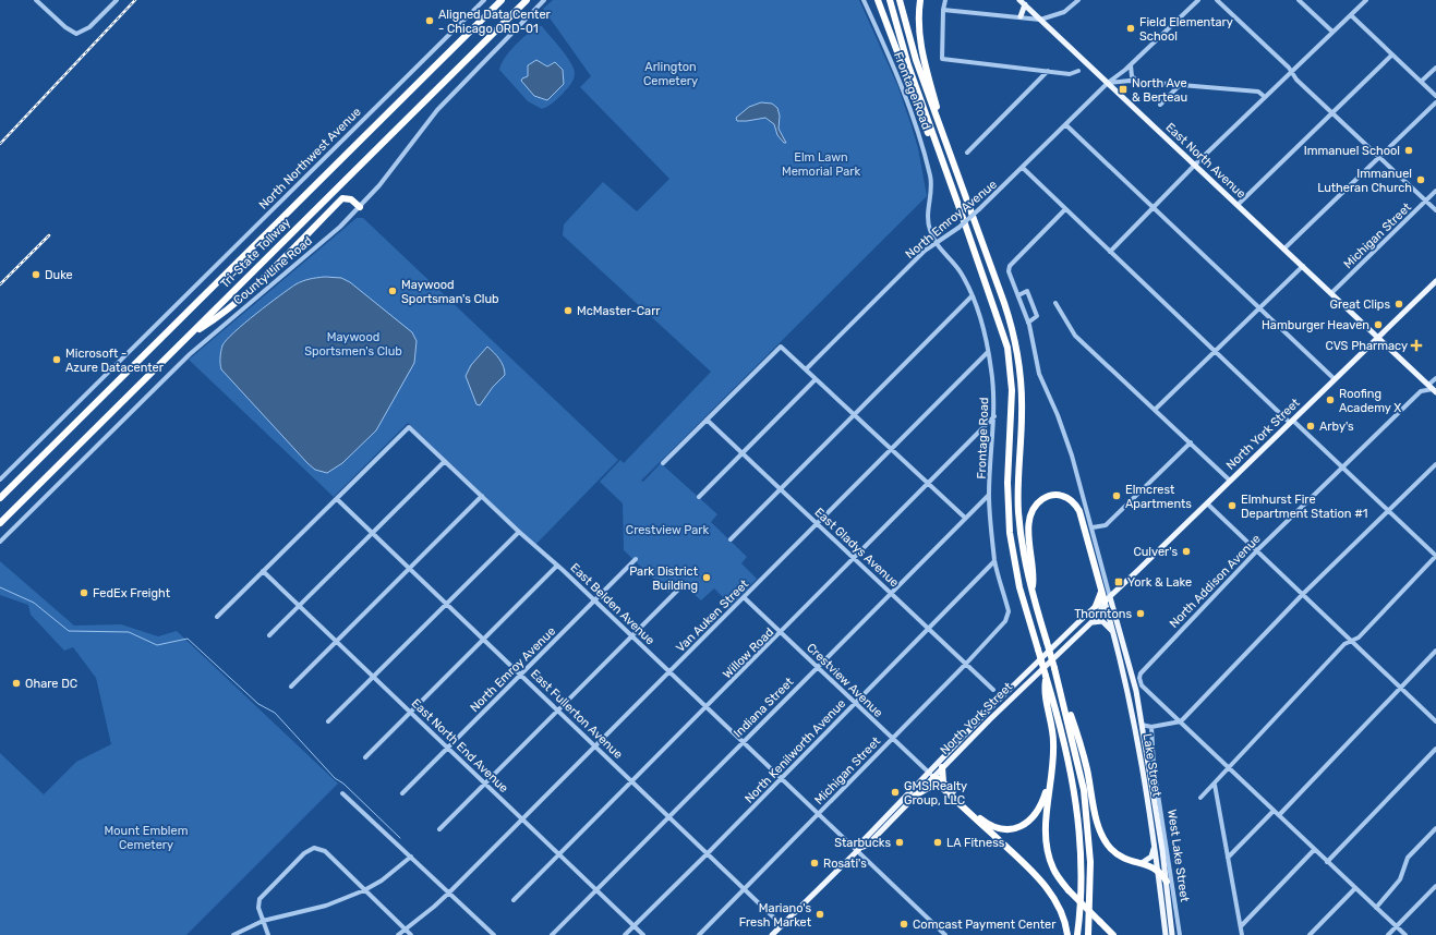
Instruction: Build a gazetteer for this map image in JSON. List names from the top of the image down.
{
  "streets": {
    "highway": ["Tri-State Tollway"],
    "main road": ["East North Avenue", "North York Street", "Lake Street"],
    "street": [
      "Frontage Road",
      "North Northwest Avenue",
      "North Emroy Avenue",
      "Michigan Street",
      "County Line Road",
      "East Gladys Avenue",
      "North Addison Avenue",
      "East Belden Avenue",
      "Van Auken Street",
      "Willow Road",
      "Crestview Avenue",
      "Indiana Street",
      "East Fullerton Avenue",
      "East North End Avenue",
      "North Kenilworth Avenue",
      "West Lake Street"
    ]
  },
  "crossings": [
    ["Frontage Road", "North Emroy Avenue"],
    ["Frontage Road", "Michigan Street"],
    ["Frontage Road", "Van Auken Street"],
    ["Frontage Road", "Willow Road"],
    ["Frontage Road", "Indiana Street"],
    ["Frontage Road", "North Kenilworth Avenue"],
    ["East North Avenue", "North Emroy Avenue"],
    ["East North Avenue", "Michigan Street"],
    ["East North Avenue", "North York Street"],
    ["North Emroy Avenue", "East Belden Avenue"],
    ["North Emroy Avenue", "East Fullerton Avenue"],
    ["North Emroy Avenue", "East North End Avenue"],
    ["Michigan Street", "East Gladys Avenue"],
    ["Michigan Street", "East Belden Avenue"],
    ["Michigan Street", "Crestview Avenue"],
    ["Michigan Street", "East Fullerton Avenue"],
    ["North York Street", "East Belden Avenue"],
    ["North York Street", "Crestview Avenue"],
    ["North York Street", "East Fullerton Avenue"],
    ["North York Street", "Lake Street"],
    ["East Gladys Avenue", "Van Auken Street"],
    ["East Gladys Avenue", "Willow Road"],
    ["East Gladys Avenue", "Indiana Street"],
    ["East Gladys Avenue", "North Kenilworth Avenue"],
    ["East Belden Avenue", "Van Auken Street"],
    ["East Belden Avenue", "Willow Road"],
    ["East Belden Avenue", "Indiana Street"],
    ["East Belden Avenue", "East Fullerton Avenue"],
    ["East Belden Avenue", "North Kenilworth Avenue"],
    ["Van Auken Street", "Crestview Avenue"],
    ["Van Auken Street", "East Fullerton Avenue"],
    ["Van Auken Street", "East North End Avenue"],
    ["Willow Road", "Crestview Avenue"],
    ["Willow Road", "East Fullerton Avenue"],
    ["Willow Road", "East North End Avenue"],
    ["Crestview Avenue", "Indiana Street"],
    ["Crestview Avenue", "North Kenilworth Avenue"],
    ["Indiana Street", "East Fullerton Avenue"],
    ["Indiana Street", "East North End Avenue"],
    ["East Fullerton Avenue", "North Kenilworth Avenue"],
    ["East North End Avenue", "North Kenilworth Avenue"]
  ],
  "parks": [
    "Arlington Cemetery",
    "Elm Lawn Memorial Park",
    "Maywood Sportsmen's Club",
    "Crestview Park",
    "Mount Emblem Cemetery"
  ],
  "places": {
    "other": [
      "Aligned Data Center - Chicago ORD-01",
      "Field Elementary School",
      "Immanuel School",
      "Immanuel Lutheran Church",
      "Duke",
      "Maywood Sportsman's Club",
      "Great Clips",
      "McMaster-Carr",
      "Hamburger Heaven",
      "Microsoft - Azure Datacenter",
      "Roofing Academy X",
      "Arby's",
      "Elmcrest Apartments",
      "Elmhurst Fire Department Station #1",
      "Culver's",
      "Park District Building",
      "FedEx Freight",
      "Thorntons",
      "Ohare DC",
      "GMS Realty Group, LLC",
      "Starbucks",
      "LA Fitness",
      "Rosati's",
      "Mariano's Fresh Market",
      "Comcast Payment Center"
    ],
    "transit": ["North Ave & Berteau", "York & Lake"],
    "health": ["CVS Pharmacy"]
  }
}
